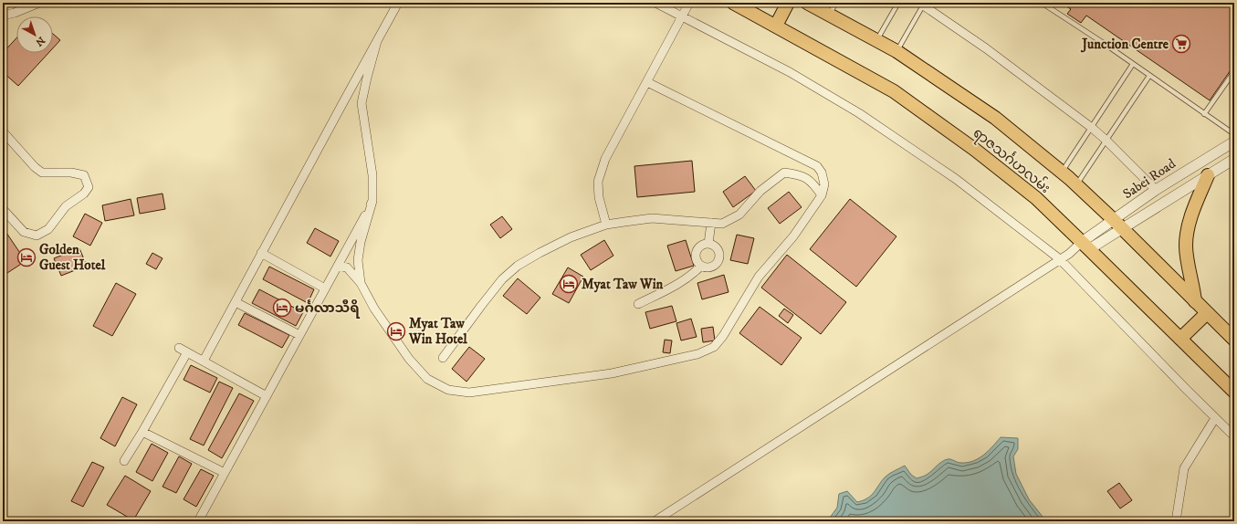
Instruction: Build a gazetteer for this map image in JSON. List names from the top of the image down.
{
  "streets": {
    "main road": ["ရာဇသင်္ဂဟလမ်း"],
    "street": ["Sabei Road"]
  },
  "crossings": [
    ["ရာဇသင်္ဂဟလမ်း", "Sabei Road"]
  ],
  "places": {
    "supermarket": ["Junction Centre"],
    "hotel": [
      "Golden Guest Hotel",
      "Myat Taw Win",
      "မင်္ဂလာသီရိ",
      "Myat Taw Win Hotel"
    ]
  },
  "north": "bottom right"
}
